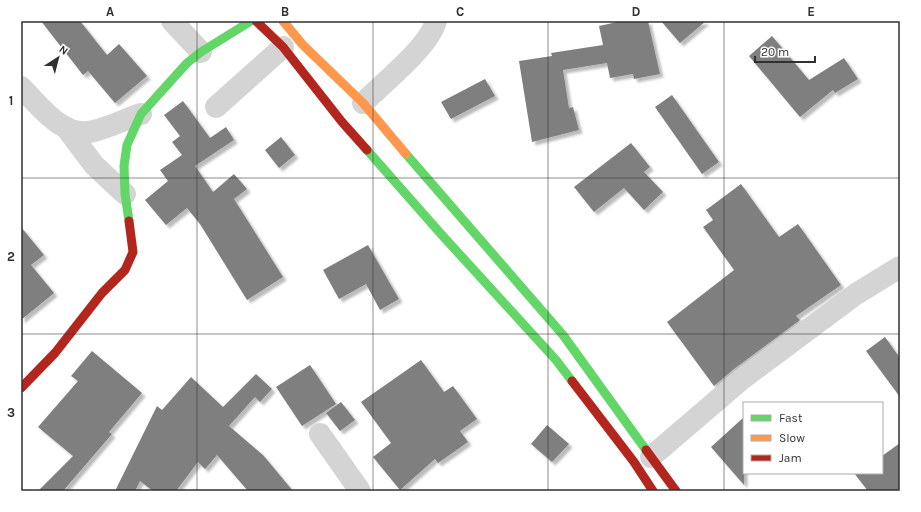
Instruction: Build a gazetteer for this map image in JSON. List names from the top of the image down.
{
  "legend": ["Fast", "Slow", "Jam"],
  "scale_bar": "20 m",
  "north": "top right",
  "grid": {
    "columns": [
      "A",
      "B",
      "C",
      "D",
      "E"
    ],
    "rows": ["1", "2", "3"]
  }
}
